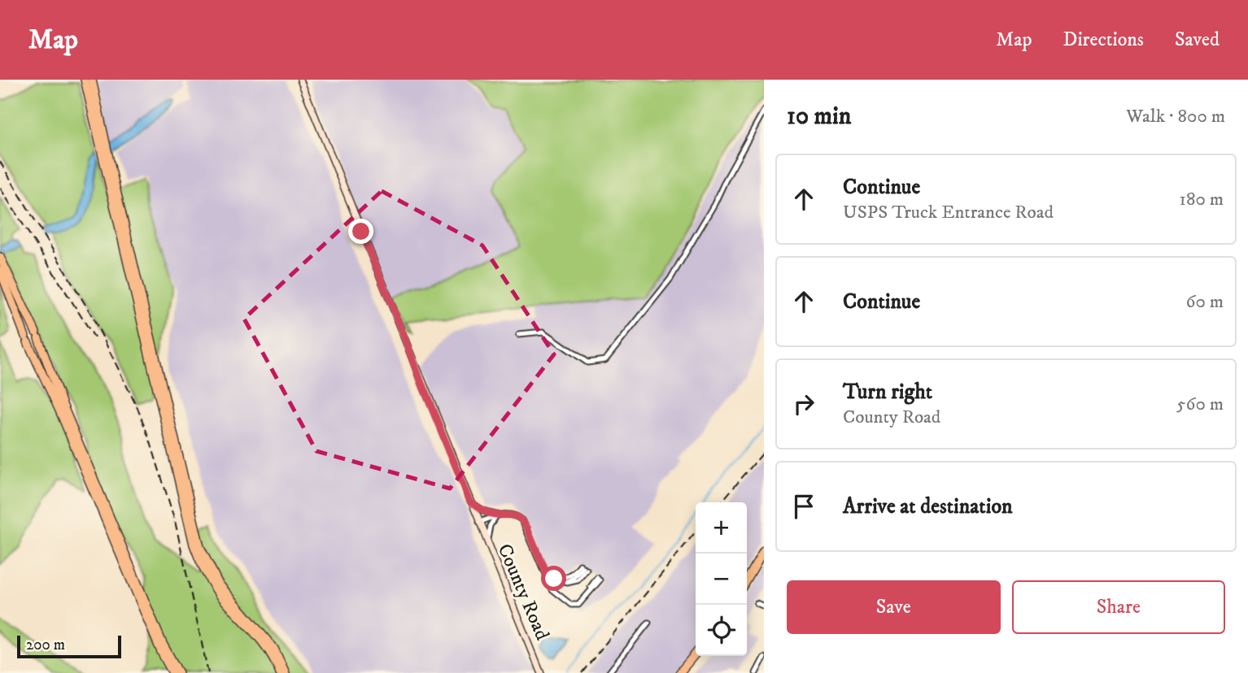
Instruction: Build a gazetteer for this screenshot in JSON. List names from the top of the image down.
{
  "streets": {
    "main road": ["County Road"]
  },
  "scale_bar": "200 m",
  "page": {
    "header": "Map",
    "nav": ["Map", "Directions", "Saved"],
    "heading": ["10 min", "Walk · 800 m"],
    "list": [
      ["Continue", "USPS Truck Entrance Road", "180 m"],
      ["Continue", "60 m"],
      ["Turn right", "County Road", "560 m"],
      "Arrive at destination"
    ],
    "map_buttons": ["+", "−"],
    "buttons": ["Save", "Share"],
    "scale": "200 m"
  }
}
